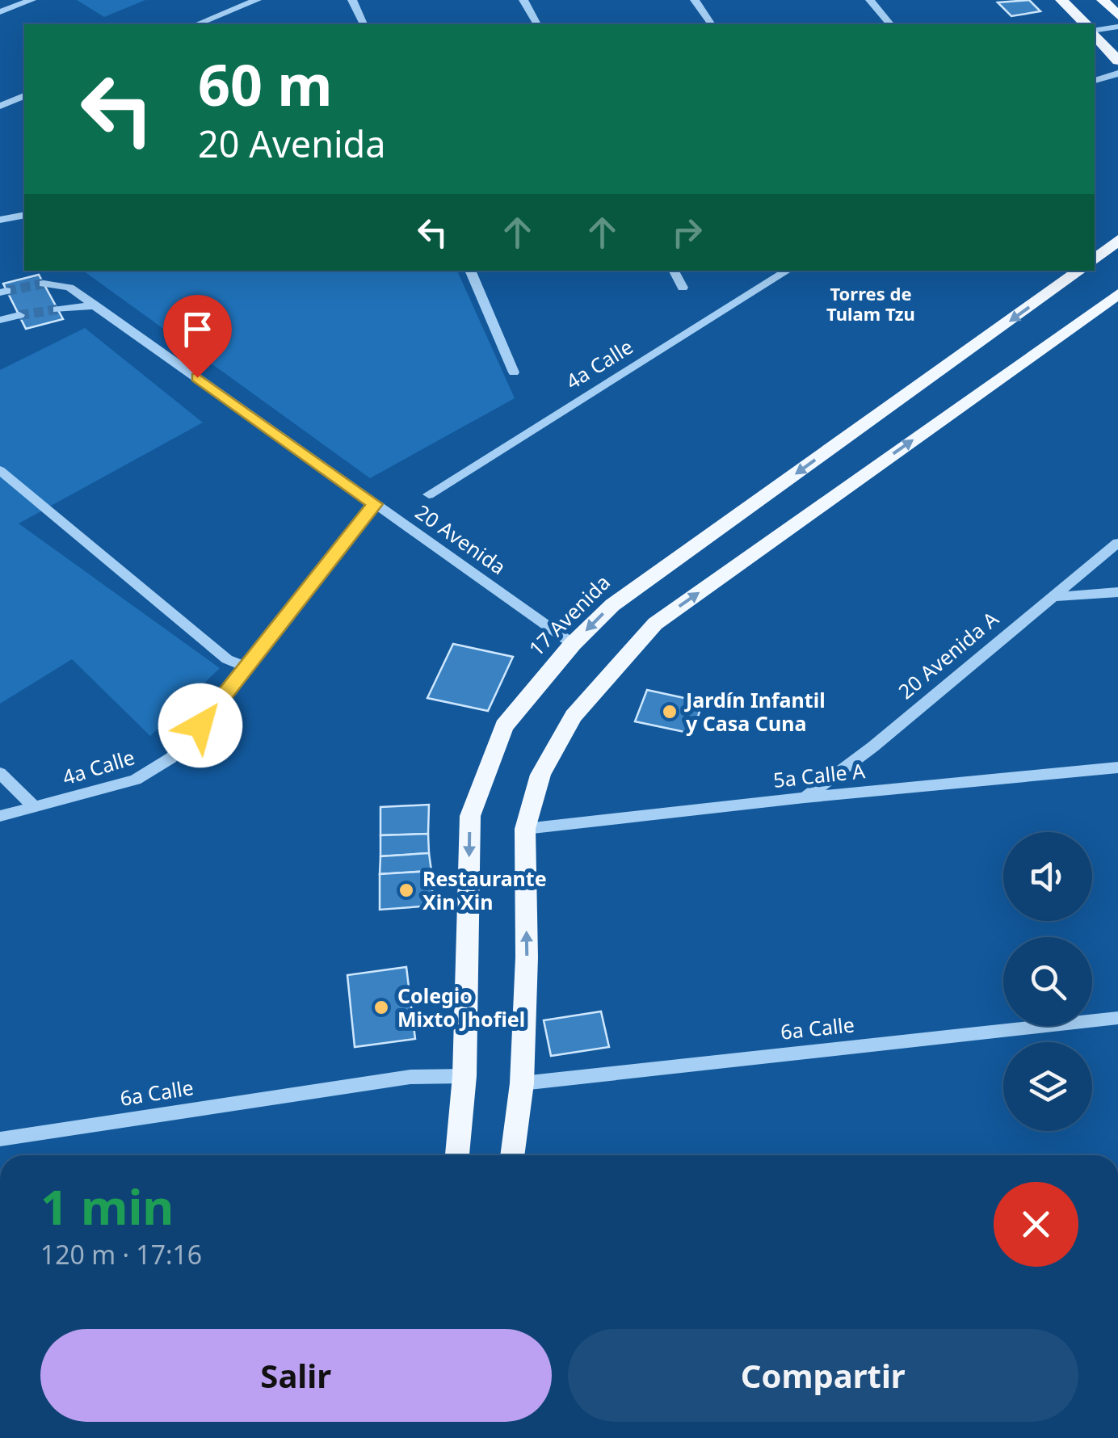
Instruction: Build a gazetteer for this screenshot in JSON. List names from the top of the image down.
{
  "streets": {
    "main road": ["17 Avenida"],
    "street": [
      "4a Calle",
      "20 Avenida",
      "20 Avenida A",
      "5a Calle A",
      "6a Calle"
    ]
  },
  "crossings": [
    ["4a Calle", "20 Avenida"],
    ["20 Avenida", "17 Avenida"],
    ["17 Avenida", "6a Calle"],
    ["20 Avenida A", "5a Calle A"]
  ],
  "districts": ["Torres de Tulam Tzu"],
  "places": ["Jardín Infantil y Casa Cuna", "Restaurante Xin Xin", "Colegio Mixto Jhofiel"],
  "page": {
    "turn": ["60 m", "20 Avenida"],
    "heading": ["1 min", "120 m · 17:16"],
    "buttons": ["Salir", "Compartir"]
  }
}
